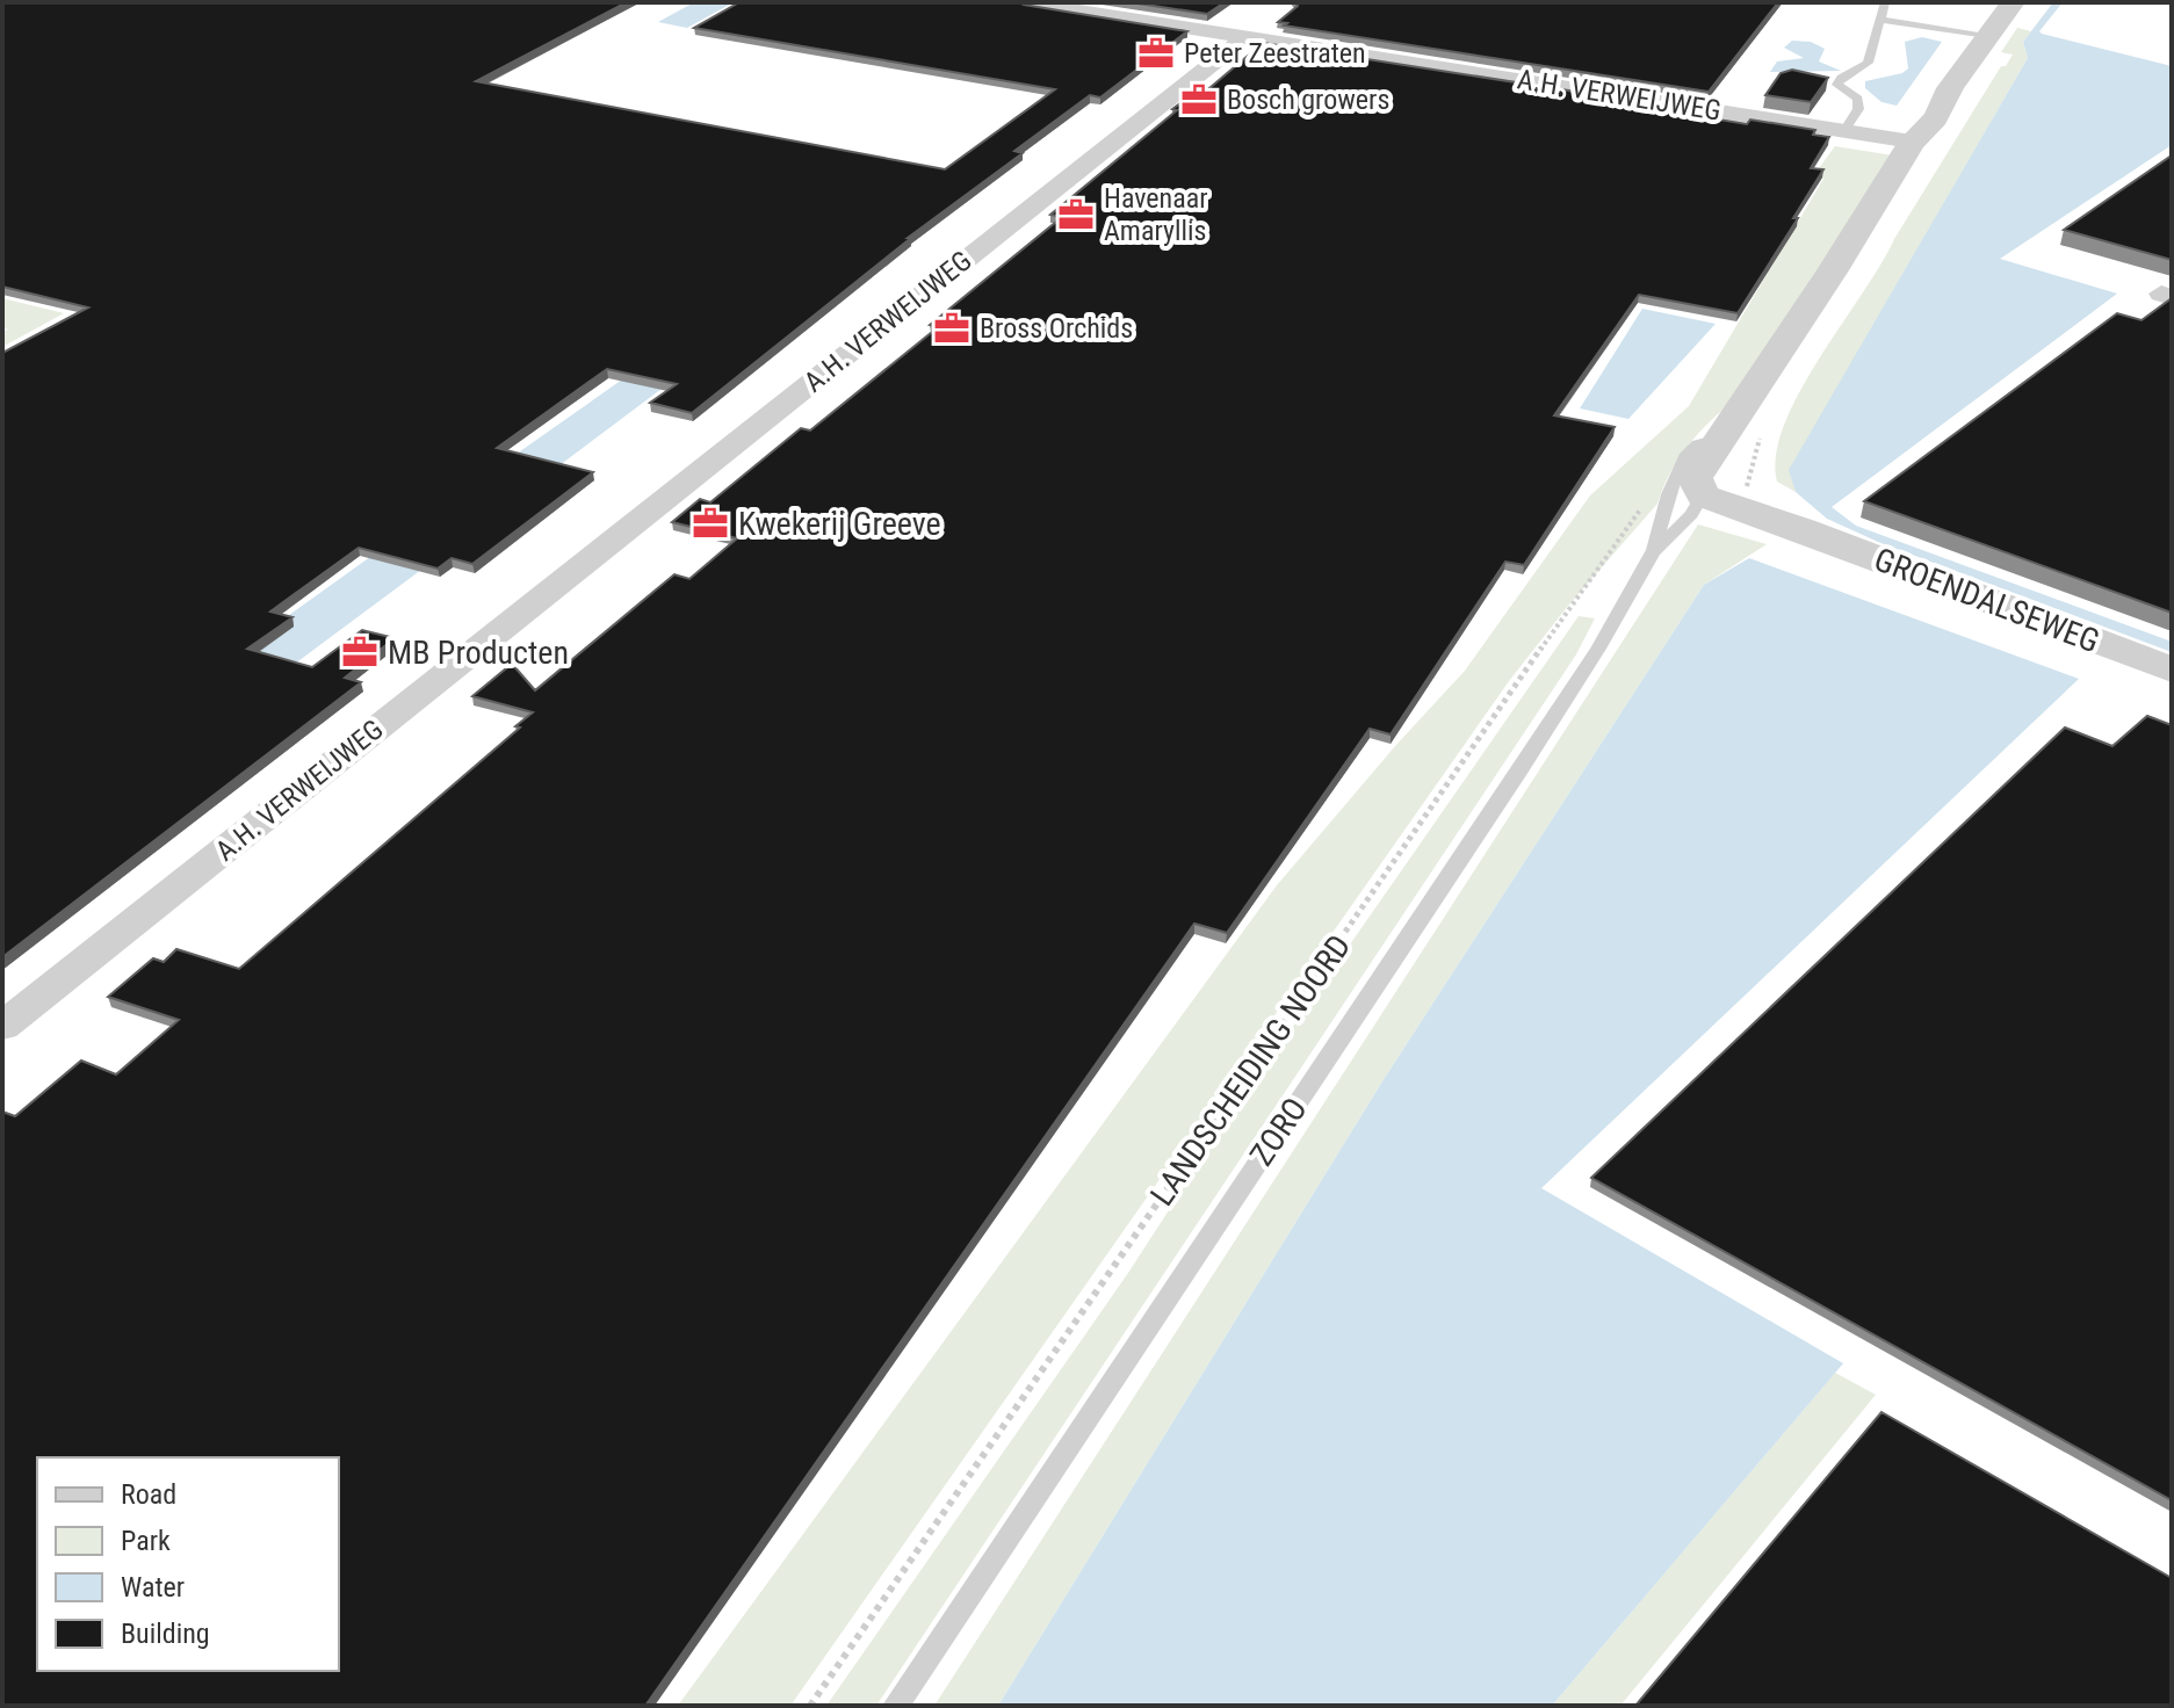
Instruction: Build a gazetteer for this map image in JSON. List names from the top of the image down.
{
  "streets": {
    "street": ["A.H. VERWEIJWEG", "GROENDALSEWEG"],
    "lane": ["ZORO"],
    "path": ["LANDSCHEIDING NOORD"]
  },
  "crossings": [
    ["GROENDALSEWEG", "ZORO"],
    ["LANDSCHEIDING NOORD", "ZORO"]
  ],
  "places": {
    "office": [
      "Peter Zeestraten",
      "Bosch growers",
      "Havenaar Amaryllis",
      "Bross Orchids",
      "Kwekerij Greeve",
      "MB Producten"
    ]
  },
  "legend": [
    "Road",
    "Park",
    "Water",
    "Building"
  ]
}
